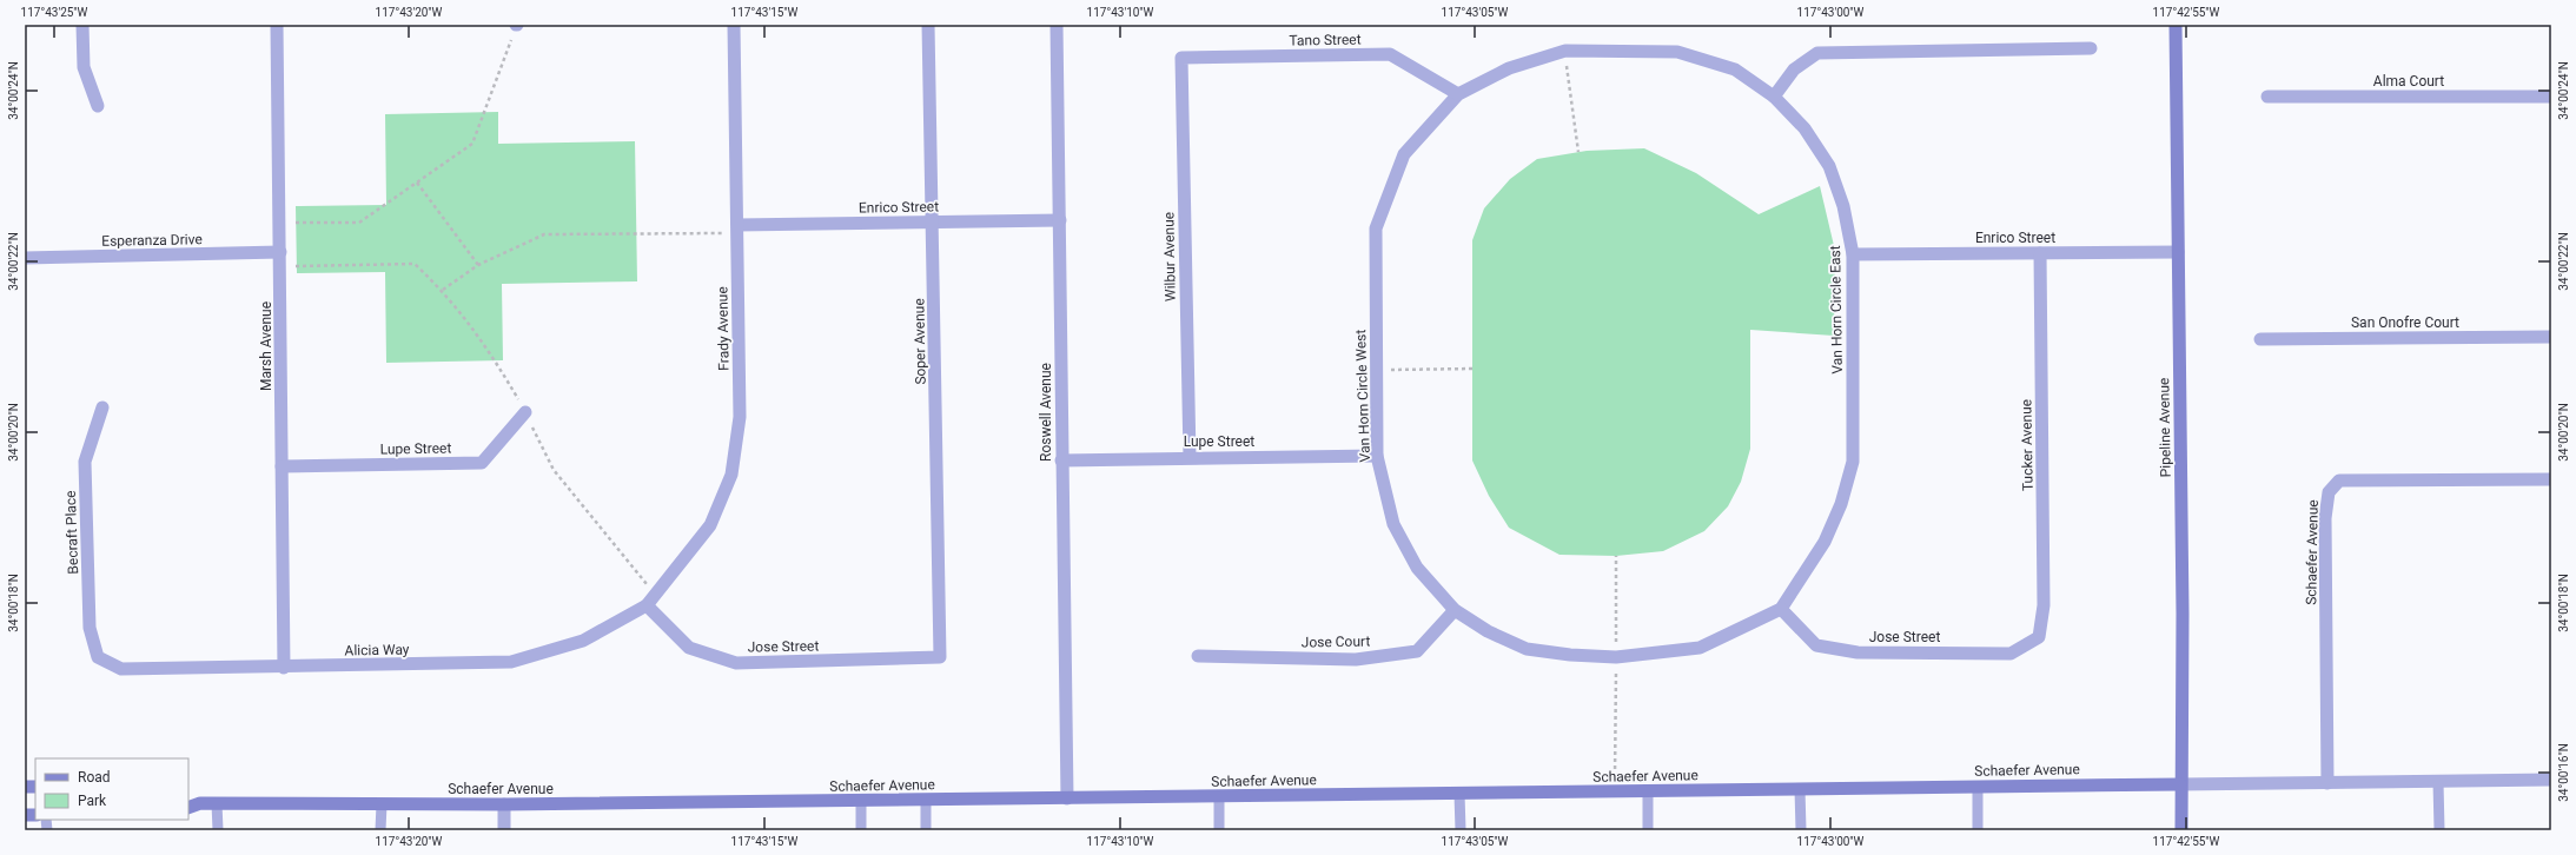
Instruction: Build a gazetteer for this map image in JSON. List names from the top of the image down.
{
  "streets": {
    "main road": ["Pipeline Avenue", "Schaefer Avenue"],
    "street": [
      "Tano Street",
      "Alma Court",
      "Enrico Street",
      "Esperanza Drive",
      "Wilbur Avenue",
      "Van Horn Circle East",
      "San Onofre Court",
      "Frady Avenue",
      "Soper Avenue",
      "Marsh Avenue",
      "Van Horn Circle West",
      "Roswell Avenue",
      "Lupe Street",
      "Tucker Avenue",
      "Becraft Place",
      "Jose Street",
      "Jose Court",
      "Alicia Way"
    ]
  },
  "crossings": [
    ["Tano Street", "Wilbur Avenue"],
    ["Tano Street", "Van Horn Circle East"],
    ["Tano Street", "Van Horn Circle West"],
    ["Enrico Street", "Van Horn Circle East"],
    ["Enrico Street", "Frady Avenue"],
    ["Enrico Street", "Soper Avenue"],
    ["Enrico Street", "Roswell Avenue"],
    ["Enrico Street", "Pipeline Avenue"],
    ["Enrico Street", "Tucker Avenue"],
    ["Esperanza Drive", "Marsh Avenue"],
    ["Wilbur Avenue", "Lupe Street"],
    ["Van Horn Circle East", "Van Horn Circle West"],
    ["Van Horn Circle East", "Jose Street"],
    ["Frady Avenue", "Jose Street"],
    ["Frady Avenue", "Alicia Way"],
    ["Soper Avenue", "Jose Street"],
    ["Marsh Avenue", "Lupe Street"],
    ["Marsh Avenue", "Alicia Way"],
    ["Van Horn Circle West", "Lupe Street"],
    ["Van Horn Circle West", "Jose Street"],
    ["Van Horn Circle West", "Jose Court"],
    ["Roswell Avenue", "Lupe Street"],
    ["Roswell Avenue", "Schaefer Avenue"],
    ["Pipeline Avenue", "Schaefer Avenue"],
    ["Tucker Avenue", "Jose Street"],
    ["Becraft Place", "Alicia Way"],
    ["Jose Street", "Alicia Way"]
  ],
  "legend": ["Road", "Park"],
  "coordinates": [
    "117°43'25\"W",
    "117°43'20\"W",
    "117°43'15\"W",
    "117°43'10\"W",
    "117°43'05\"W",
    "117°43'00\"W",
    "117°42'55\"W",
    "34°00'24\"N",
    "34°00'22\"N",
    "34°00'20\"N",
    "34°00'18\"N",
    "34°00'16\"N"
  ]
}
